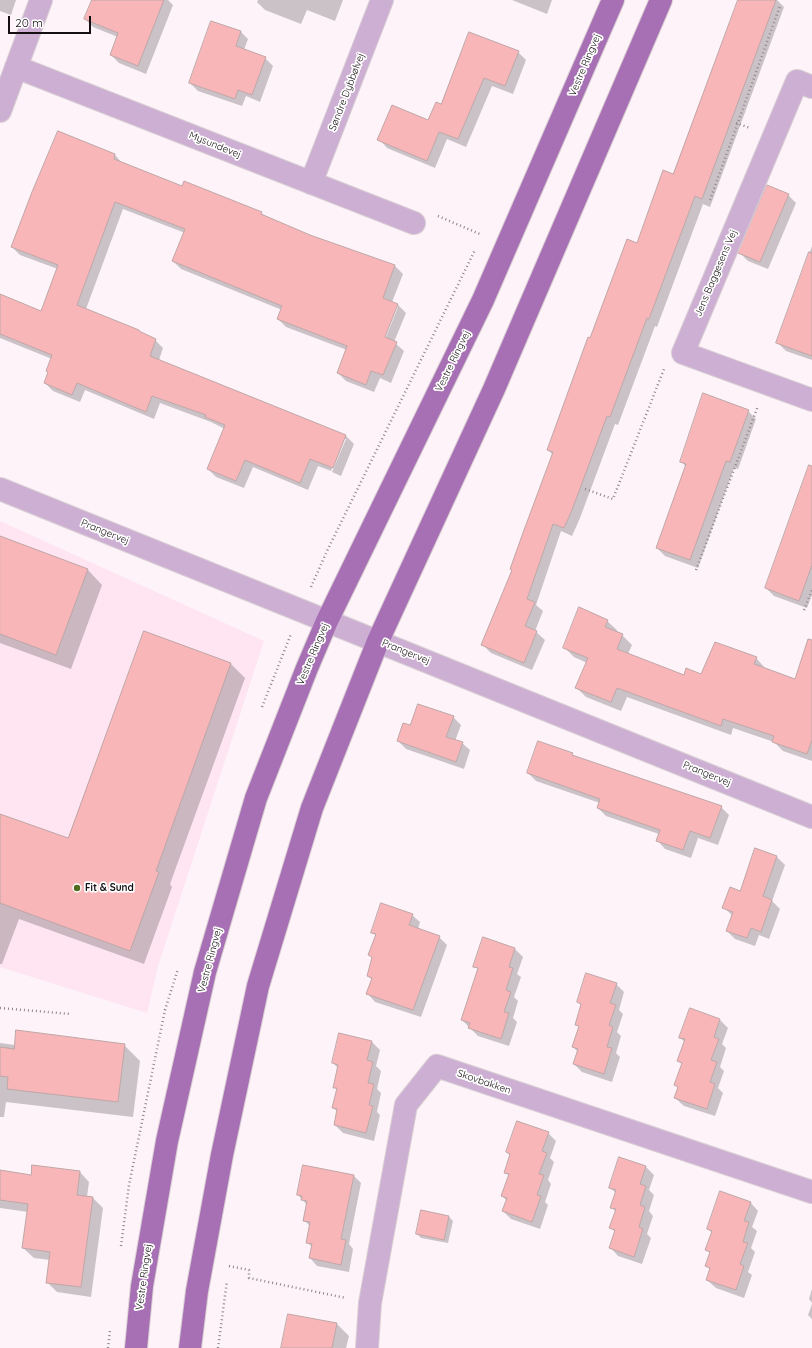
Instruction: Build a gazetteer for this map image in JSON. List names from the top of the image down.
{
  "streets": {
    "main road": ["Vestre Ringvej"],
    "street": [
      "Søndre Dybbølvej",
      "Mysundevej",
      "Jens Baggesens Vej",
      "Prangervej",
      "Skovbakken"
    ]
  },
  "crossings": [
    ["Vestre Ringvej", "Prangervej"],
    ["Søndre Dybbølvej", "Mysundevej"]
  ],
  "places": ["Fit & Sund"],
  "scale_bar": "20 m"
}
